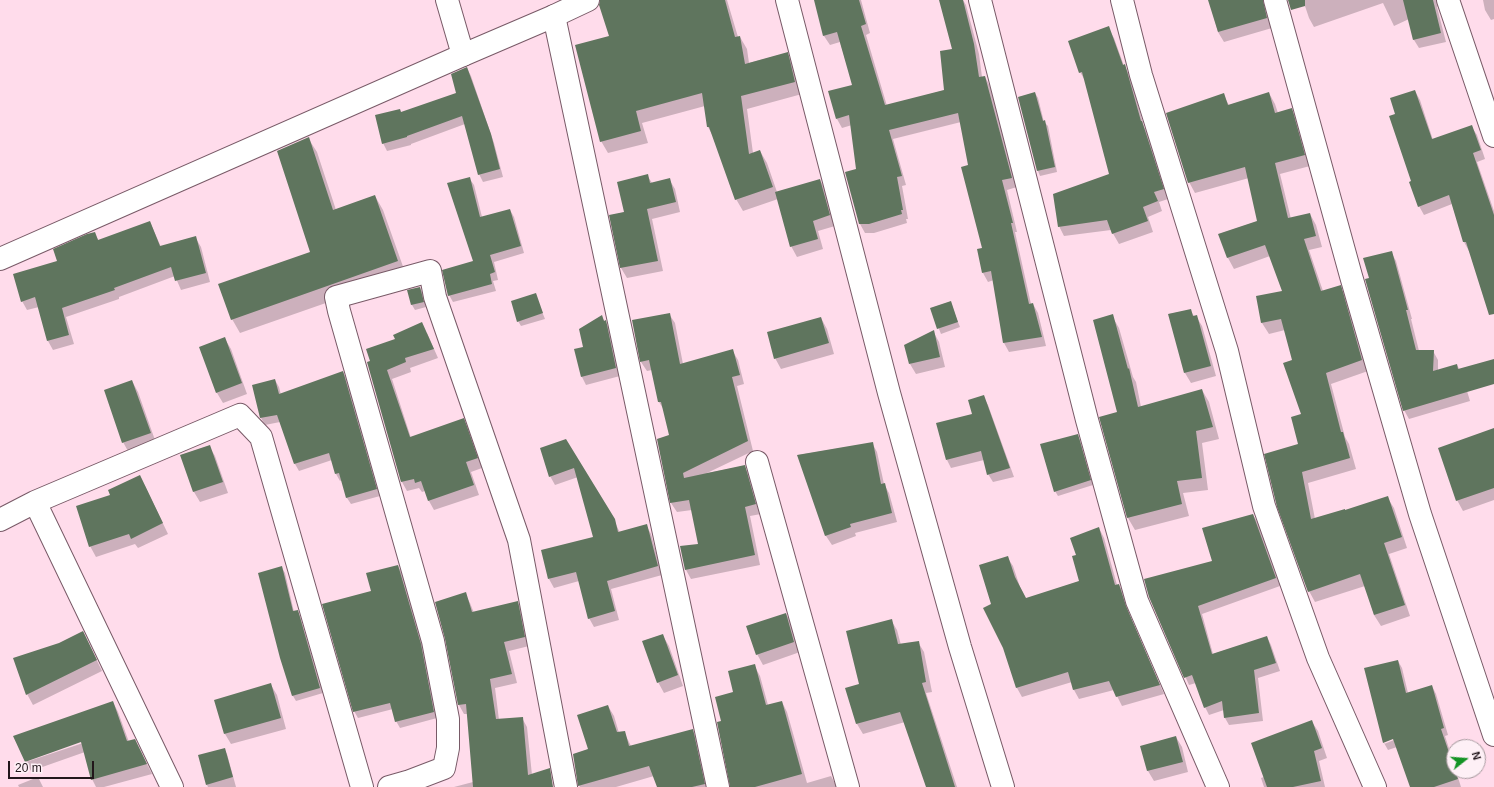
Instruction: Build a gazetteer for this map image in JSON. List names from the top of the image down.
{
  "scale_bar": "20 m",
  "north": "right"
}
